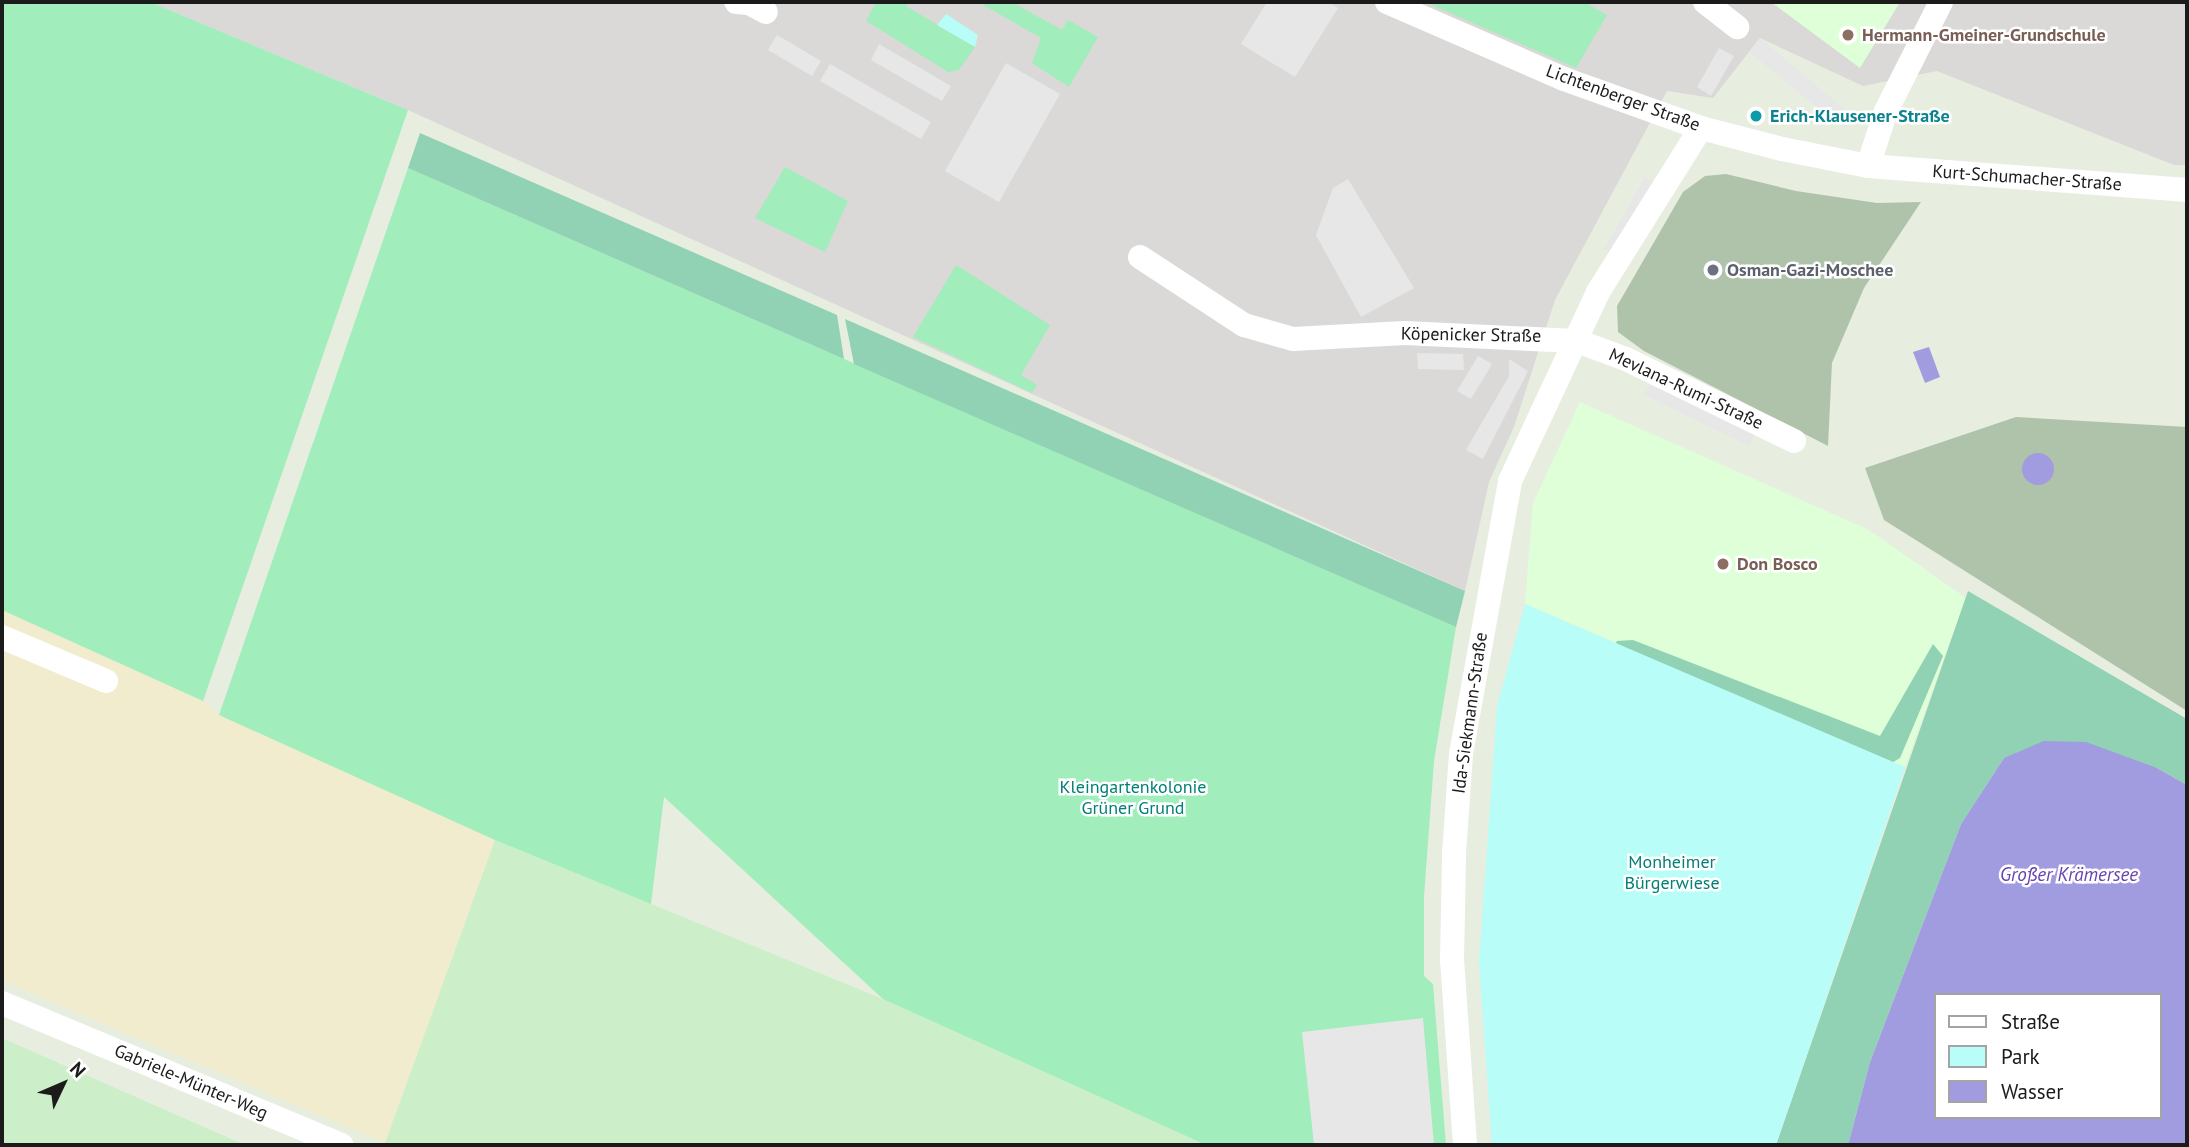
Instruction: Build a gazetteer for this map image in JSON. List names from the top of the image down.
{
  "streets": {
    "street": [
      "Lichtenberger Straße",
      "Kurt-Schumacher-Straße",
      "Köpenicker Straße",
      "Mevlana-Rumi-Straße",
      "Ida-Siekmann-Straße",
      "Gabriele-Münter-Weg"
    ]
  },
  "crossings": [
    ["Lichtenberger Straße", "Kurt-Schumacher-Straße"],
    ["Köpenicker Straße", "Mevlana-Rumi-Straße"],
    ["Köpenicker Straße", "Ida-Siekmann-Straße"],
    ["Mevlana-Rumi-Straße", "Ida-Siekmann-Straße"]
  ],
  "water": ["Großer Krämersee"],
  "parks": ["Kleingartenkolonie Grüner Grund", "Monheimer Bürgerwiese"],
  "places": [
    "Hermann-Gmeiner-Grundschule",
    "Erich-Klausener-Straße",
    "Osman-Gazi-Moschee",
    "Don Bosco"
  ],
  "legend": ["Straße", "Park", "Wasser"],
  "north": "top right"
}
